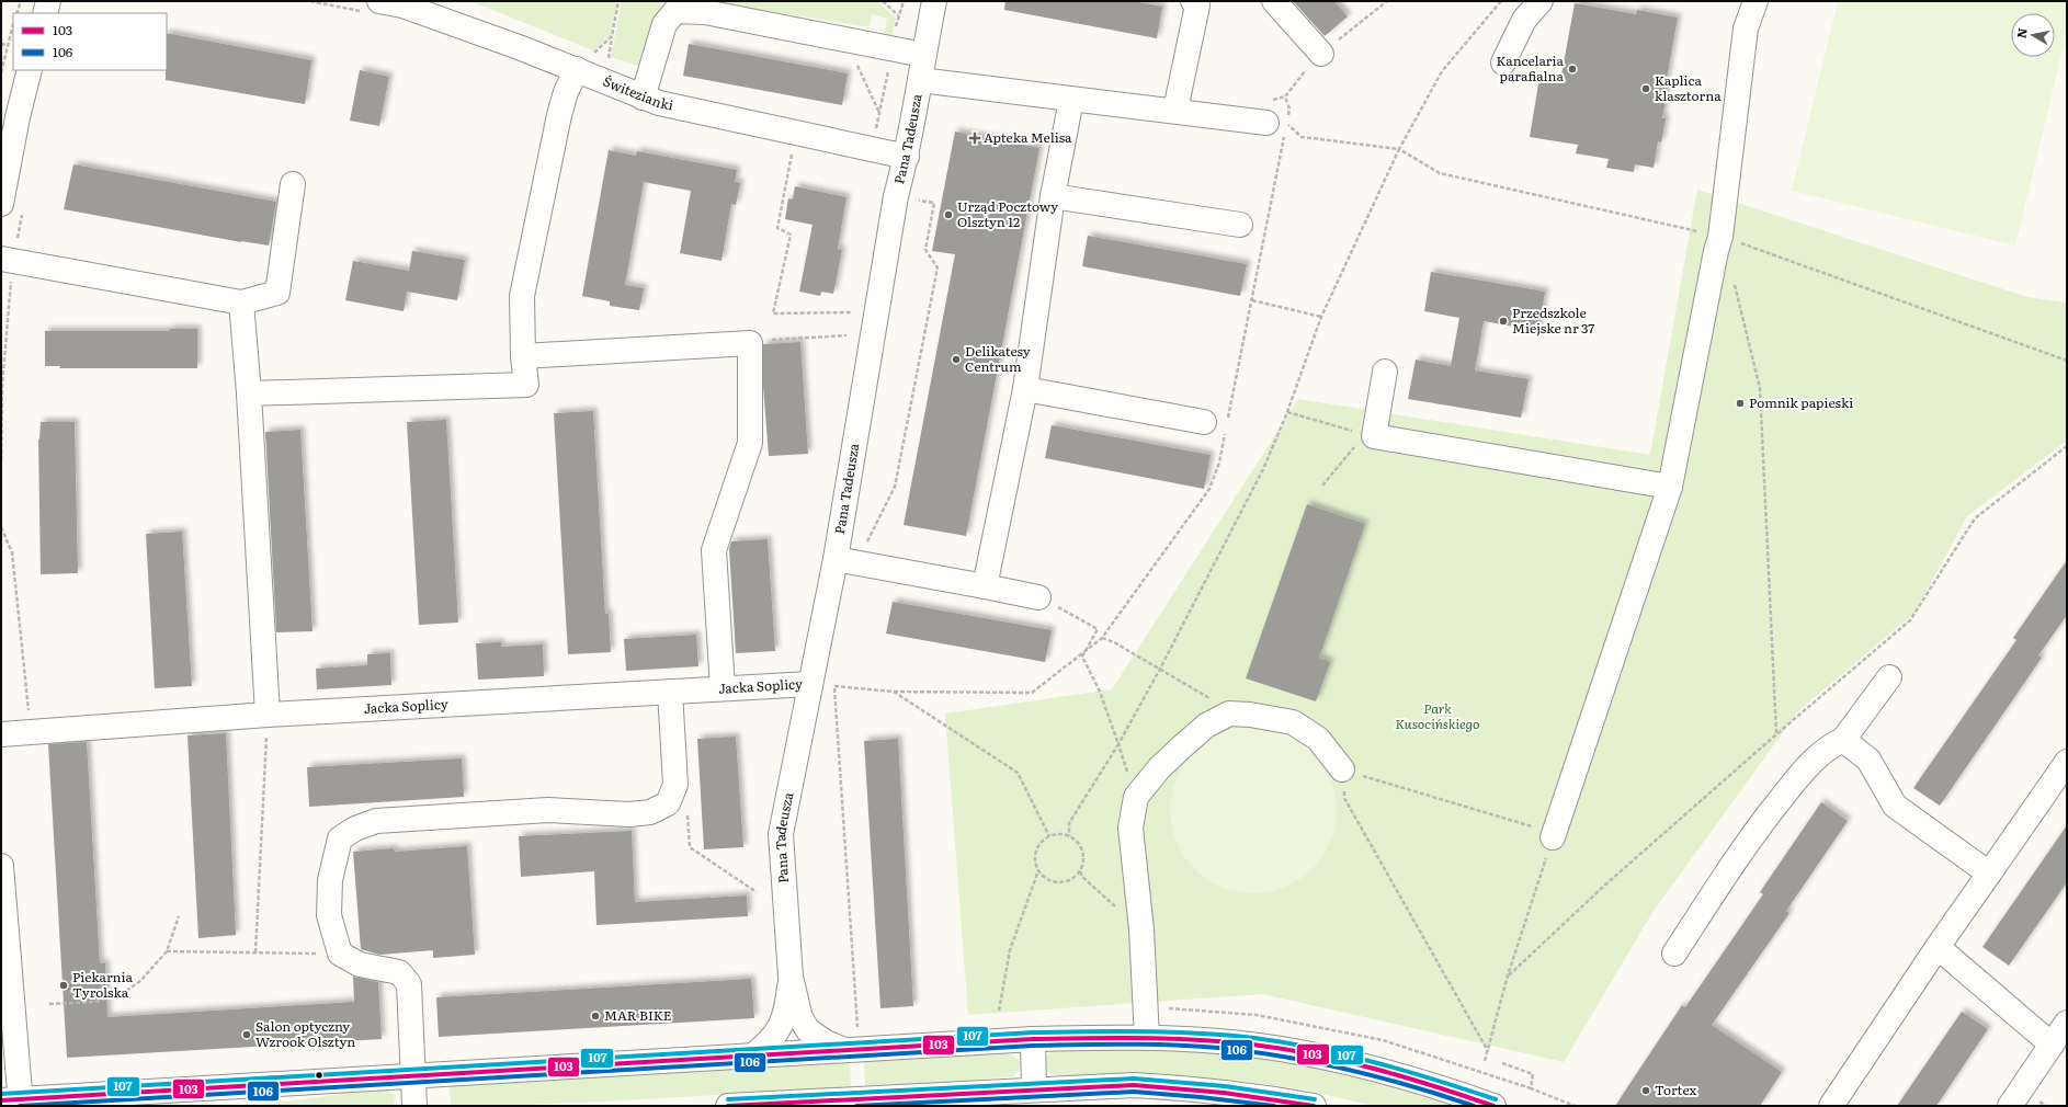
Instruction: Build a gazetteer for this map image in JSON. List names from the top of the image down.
{
  "streets": {
    "street": ["Świtezianki", "Pana Tadeusza", "Jacka Soplicy"]
  },
  "crossings": [
    ["Świtezianki", "Pana Tadeusza"],
    ["Pana Tadeusza", "Jacka Soplicy"]
  ],
  "parks": ["Park Kusocińskiego"],
  "places": {
    "other": [
      "Kancelaria parafialna",
      "Kaplica klasztorna",
      "Urząd Pocztowy Olsztyn 12",
      "Przedszkole Miejske nr 37",
      "Delikatesy Centrum",
      "Pomnik papieski",
      "Piekarnia Tyrolska",
      "MAR BIKE",
      "Salon optyczny Wzrook Olsztyn",
      "Tortex"
    ],
    "health": ["Apteka Melisa"]
  },
  "lines": ["transit line 107", "transit line 103", "transit line 106"],
  "legend": ["103", "106"],
  "north": "left"
}
